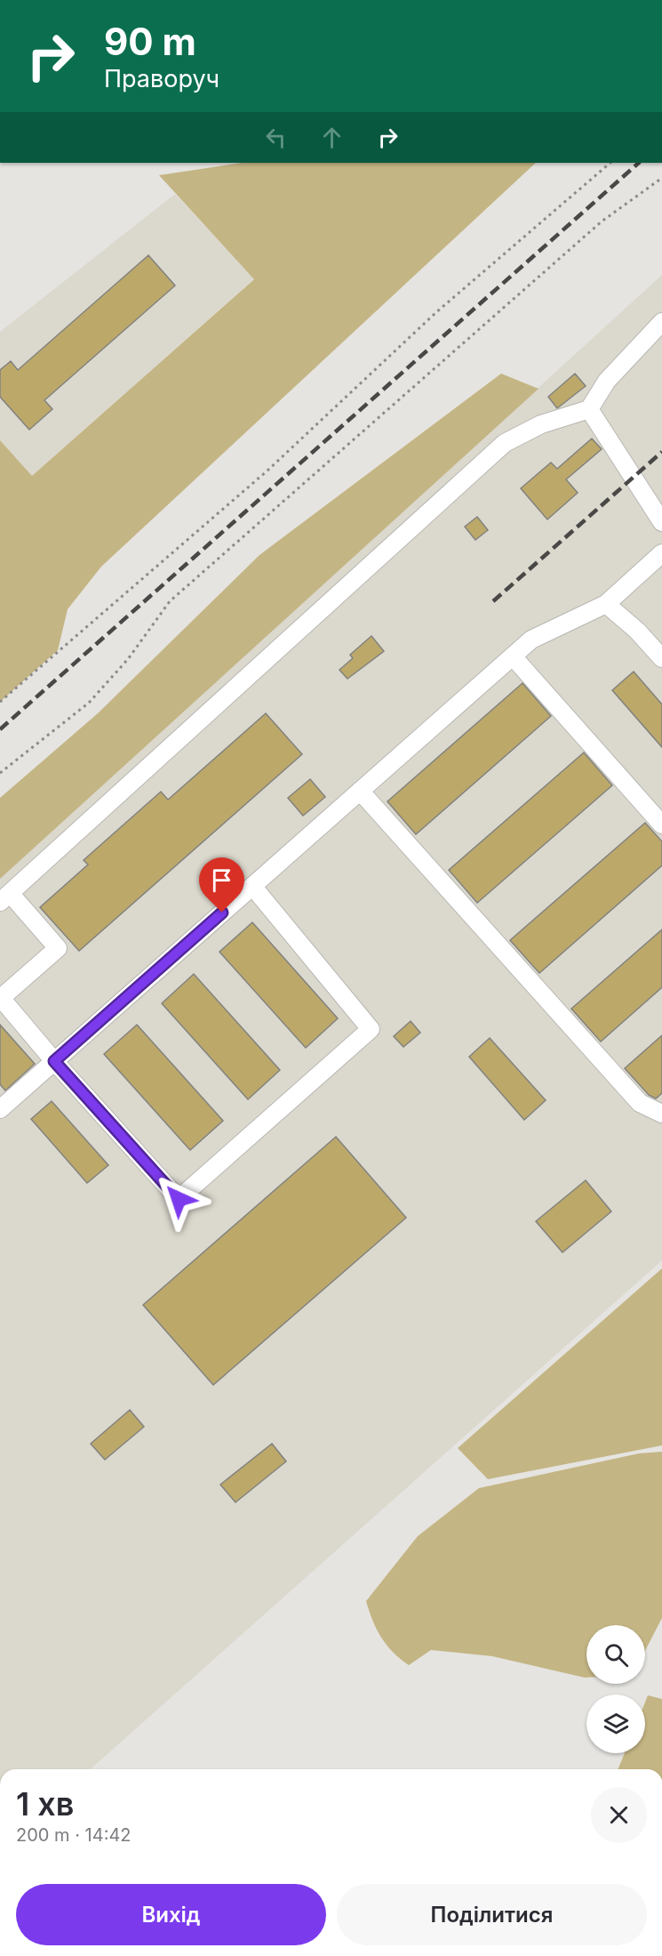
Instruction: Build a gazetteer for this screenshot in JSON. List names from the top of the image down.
{
  "page": {
    "turn": ["90 m", "Праворуч"],
    "heading": ["1 хв", "200 m · 14:42"],
    "buttons": ["Вихід", "Поділитися"]
  }
}
